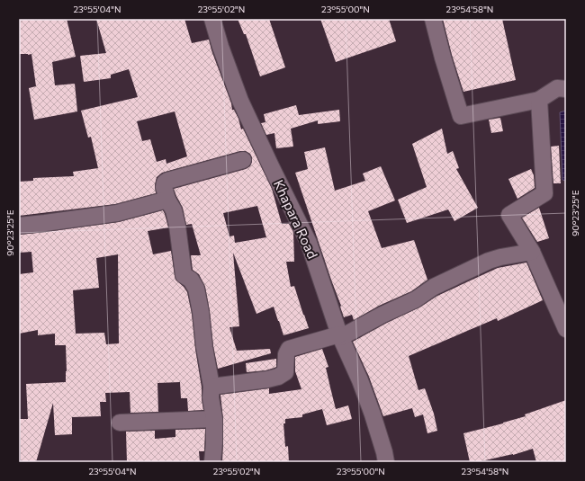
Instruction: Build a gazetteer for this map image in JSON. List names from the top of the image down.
{
  "streets": {
    "street": ["Khapara Road"]
  },
  "coordinates": [
    "23°55'04\"N",
    "23°55'02\"N",
    "23°55'00\"N",
    "23°54'58\"N",
    "90°23'25\"E"
  ]
}
